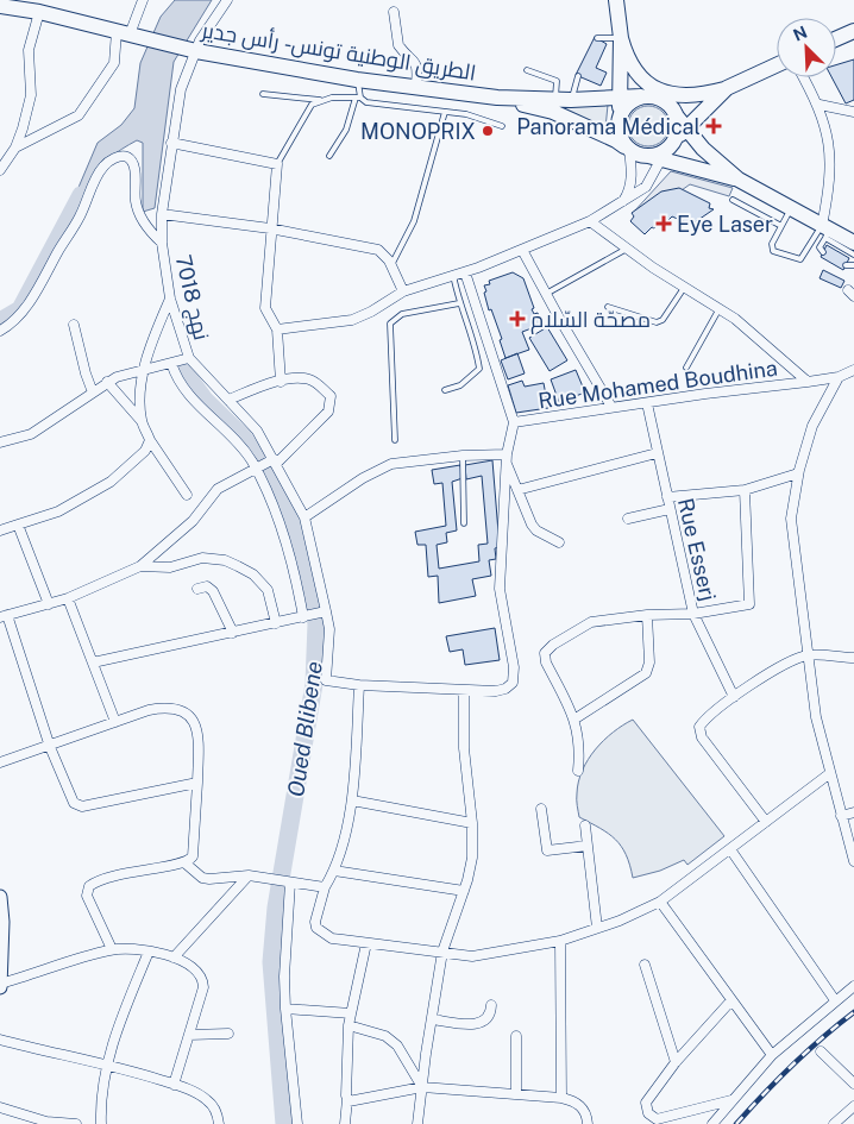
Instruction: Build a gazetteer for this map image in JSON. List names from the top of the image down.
{
  "streets": {
    "main road": ["الطريق الوطنية تونس - رأس جدير"],
    "street": ["نهج 7018", "Rue Mohamed Boudhina", "Rue Esserj"]
  },
  "crossings": [
    ["الطريق الوطنية تونس - رأس جدير", "نهج 7018"],
    ["Rue Mohamed Boudhina", "Rue Esserj"]
  ],
  "water": ["Oued Blibene"],
  "places": {
    "health": ["Panorama Médical", "Eye Laser", "مصحّة السّلام"],
    "other": ["MONOPRIX"]
  },
  "north": "top left"
}
